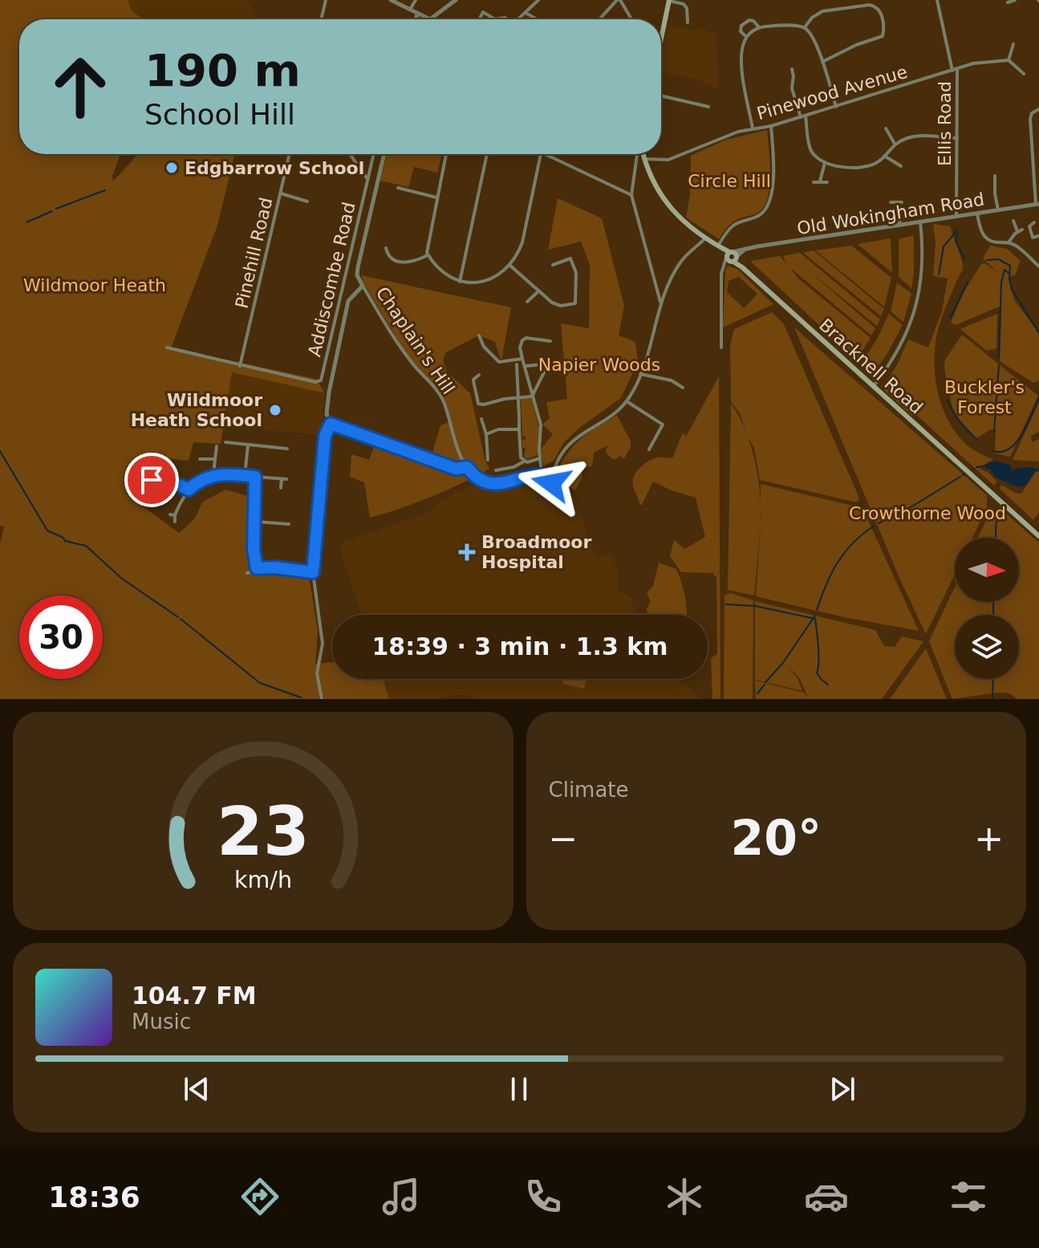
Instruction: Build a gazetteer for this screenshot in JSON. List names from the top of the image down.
{
  "streets": {
    "main road": ["Bracknell Road"],
    "street": [
      "Pinewood Avenue",
      "Ellis Road",
      "Old Wokingham Road",
      "Pinehill Road",
      "Addiscombe Road",
      "Chaplain's Hill"
    ]
  },
  "crossings": [
    ["Pinewood Avenue", "Ellis Road"],
    ["Pinewood Avenue", "Bracknell Road"],
    ["Ellis Road", "Old Wokingham Road"],
    ["Old Wokingham Road", "Bracknell Road"],
    ["Pinehill Road", "Addiscombe Road"]
  ],
  "parks": [
    "Circle Hill",
    "Wildmoor Heath",
    "Napier Woods",
    "Buckler's Forest",
    "Crowthorne Wood"
  ],
  "places": {
    "other": ["Edgbarrow School", "Wildmoor Heath School"],
    "health": ["Broadmoor Hospital"]
  },
  "north": "right",
  "page": {
    "turn": ["190 m", "School Hill"],
    "limit": "30",
    "trip": "18:39 · 3 min · 1.3 km",
    "tile": "Climate",
    "heat": ["−", "20°", "+"],
    "song": ["104.7 FM", "Music"],
    "tabs": "18:36",
    "gauge": ["23", "km/h"]
  }
}
